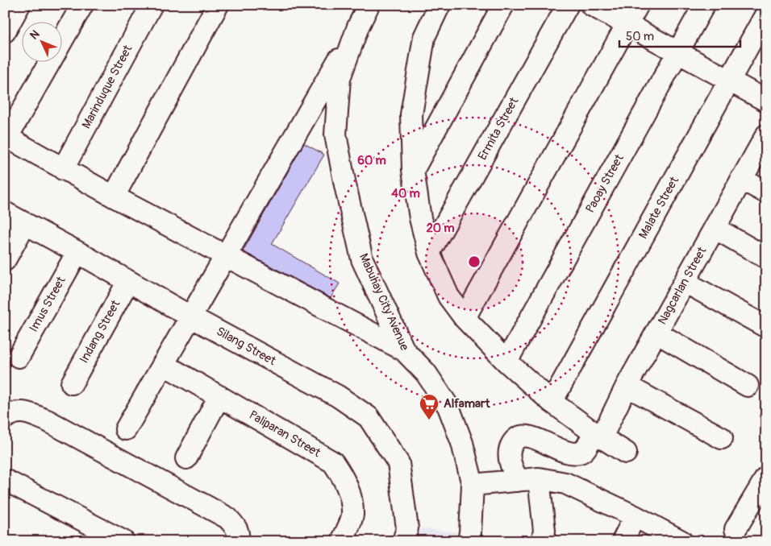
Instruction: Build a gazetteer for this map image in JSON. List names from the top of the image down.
{
  "streets": {
    "street": [
      "Marinduque Street",
      "Ermita Street",
      "Paoay Street",
      "Malate Street",
      "Nagcarlan Street",
      "Mabuhay City Avenue",
      "Imus Street",
      "Indang Street",
      "Silang Street",
      "Paliparan Street"
    ]
  },
  "crossings": [
    ["Mabuhay City Avenue", "Silang Street"],
    ["Mabuhay City Avenue", "Paliparan Street"],
    ["Imus Street", "Silang Street"],
    ["Indang Street", "Silang Street"]
  ],
  "places": {
    "supermarket": ["Alfamart"]
  },
  "scale_bar": "50 m",
  "north": "top left",
  "rings": ["60 m", "40 m", "20 m"]
}
